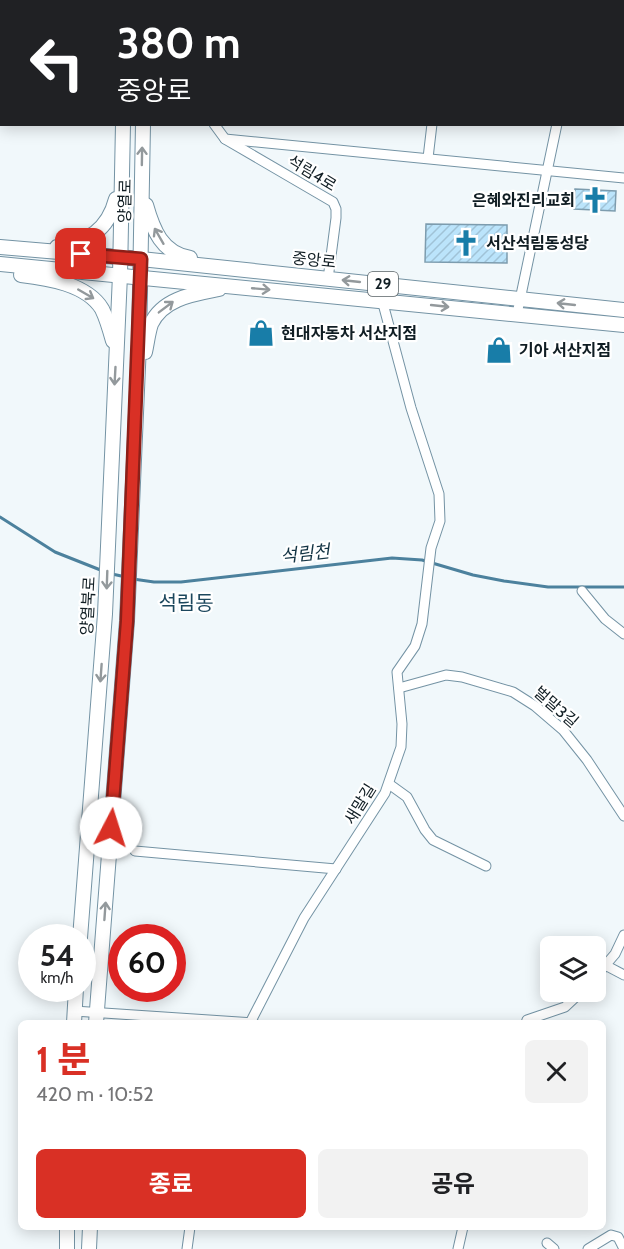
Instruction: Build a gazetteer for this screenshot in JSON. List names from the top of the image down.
{
  "streets": {
    "main road": [
      "양열로",
      "중앙로",
      "29",
      "양열북로"
    ],
    "street": ["석림4로", "벌말3길", "새말길"]
  },
  "crossings": [
    ["석림4로", "중앙로"],
    ["양열로", "중앙로"],
    ["양열로", "양열북로"],
    ["중앙로", "양열북로"],
    ["중앙로", "새말길"],
    ["벌말3길", "새말길"]
  ],
  "districts": ["석림동"],
  "water": ["석림천"],
  "places": {
    "church": ["은혜와진리교회", "서산석림동성당"],
    "shop": ["현대자동차 서산지점", "기아 서산지점"]
  },
  "page": {
    "turn": ["380 m", "중앙로"],
    "speed": "54 km/h",
    "limit": "60",
    "heading": ["1 분", "420 m · 10:52"],
    "buttons": ["종료", "공유"]
  }
}
